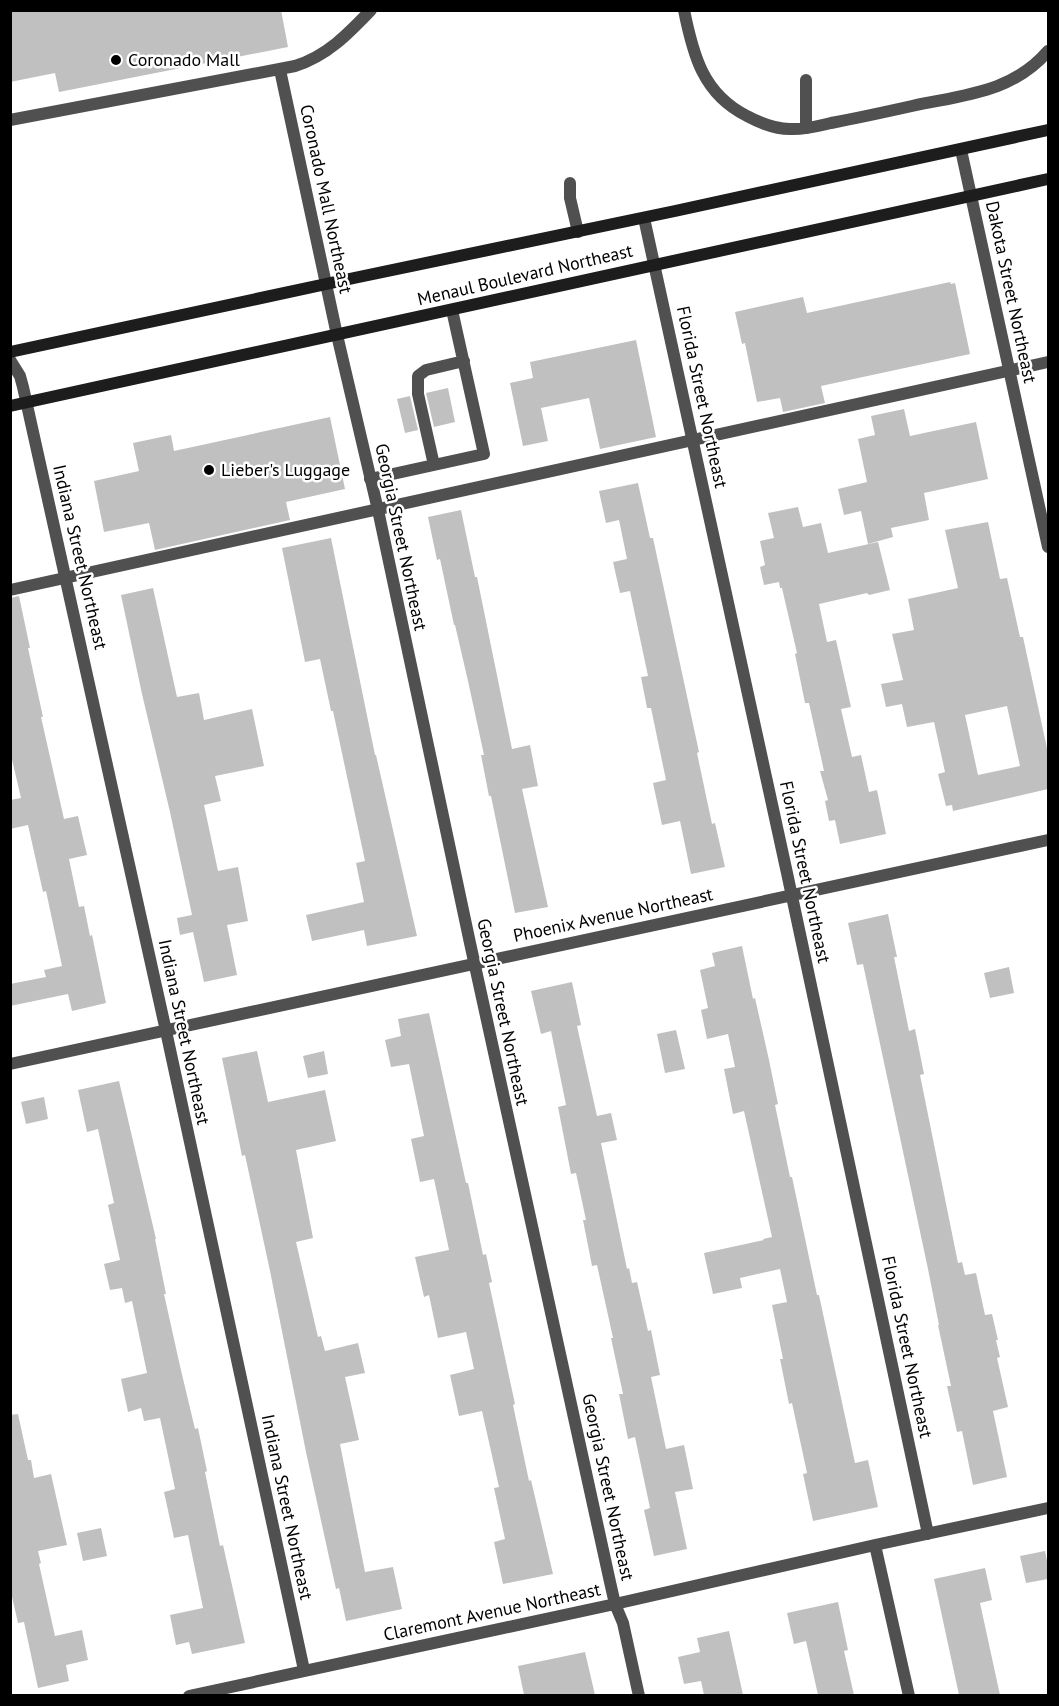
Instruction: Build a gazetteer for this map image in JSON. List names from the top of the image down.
{
  "streets": {
    "main road": ["Menaul Boulevard Northeast"],
    "street": [
      "Coronado Mall Northeast",
      "Dakota Street Northeast",
      "Florida Street Northeast",
      "Georgia Street Northeast",
      "Indiana Street Northeast",
      "Phoenix Avenue Northeast",
      "Claremont Avenue Northeast"
    ]
  },
  "crossings": [
    ["Coronado Mall Northeast", "Menaul Boulevard Northeast"],
    ["Coronado Mall Northeast", "Georgia Street Northeast"],
    ["Menaul Boulevard Northeast", "Dakota Street Northeast"],
    ["Menaul Boulevard Northeast", "Florida Street Northeast"],
    ["Menaul Boulevard Northeast", "Georgia Street Northeast"],
    ["Menaul Boulevard Northeast", "Indiana Street Northeast"],
    ["Florida Street Northeast", "Phoenix Avenue Northeast"],
    ["Florida Street Northeast", "Claremont Avenue Northeast"],
    ["Georgia Street Northeast", "Phoenix Avenue Northeast"],
    ["Georgia Street Northeast", "Claremont Avenue Northeast"],
    ["Indiana Street Northeast", "Phoenix Avenue Northeast"],
    ["Indiana Street Northeast", "Claremont Avenue Northeast"]
  ],
  "places": ["Coronado Mall", "Lieber's Luggage"]
}
